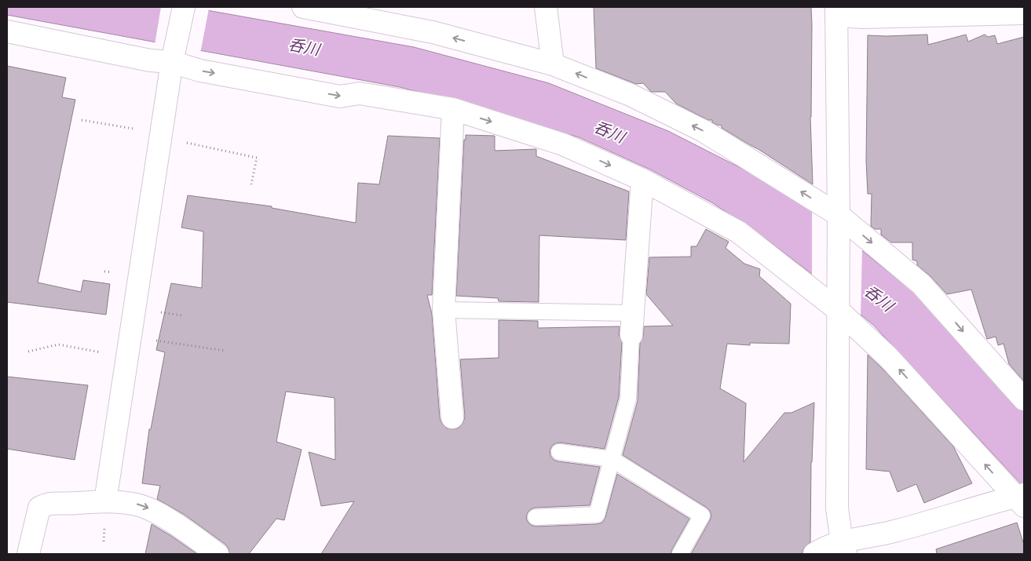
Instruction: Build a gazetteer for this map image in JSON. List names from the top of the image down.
{
  "water": ["呑川"]
}
